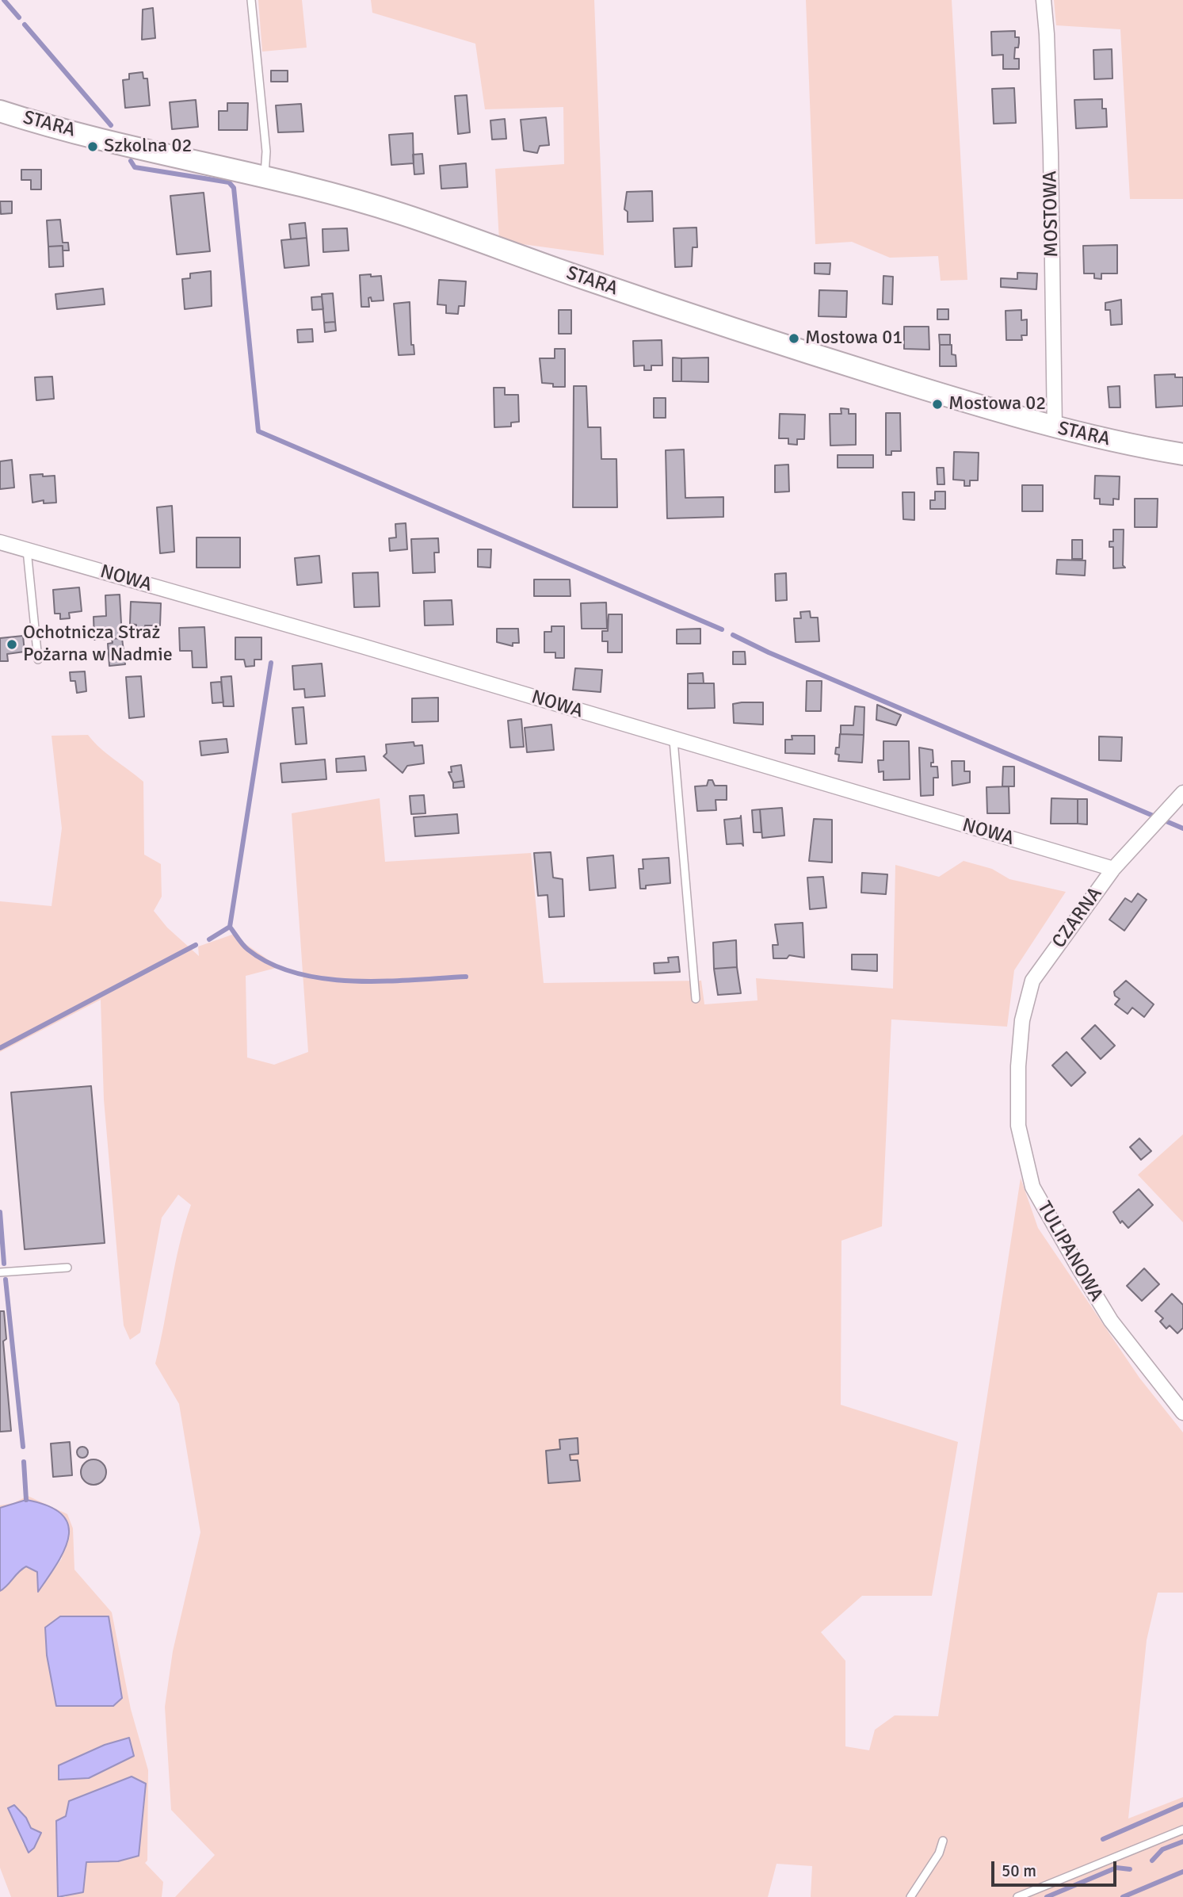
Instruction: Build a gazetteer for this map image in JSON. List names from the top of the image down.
{
  "streets": {
    "street": [
      "STARA",
      "MOSTOWA",
      "NOWA",
      "CZARNA",
      "TULIPANOWA"
    ]
  },
  "crossings": [
    ["STARA", "MOSTOWA"],
    ["NOWA", "CZARNA"],
    ["CZARNA", "TULIPANOWA"]
  ],
  "places": [
    "Szkolna 02",
    "Mostowa 01",
    "Mostowa 02",
    "Ochotnicza Straż Pożarna w Nadmie"
  ],
  "scale_bar": "50 m"
}
